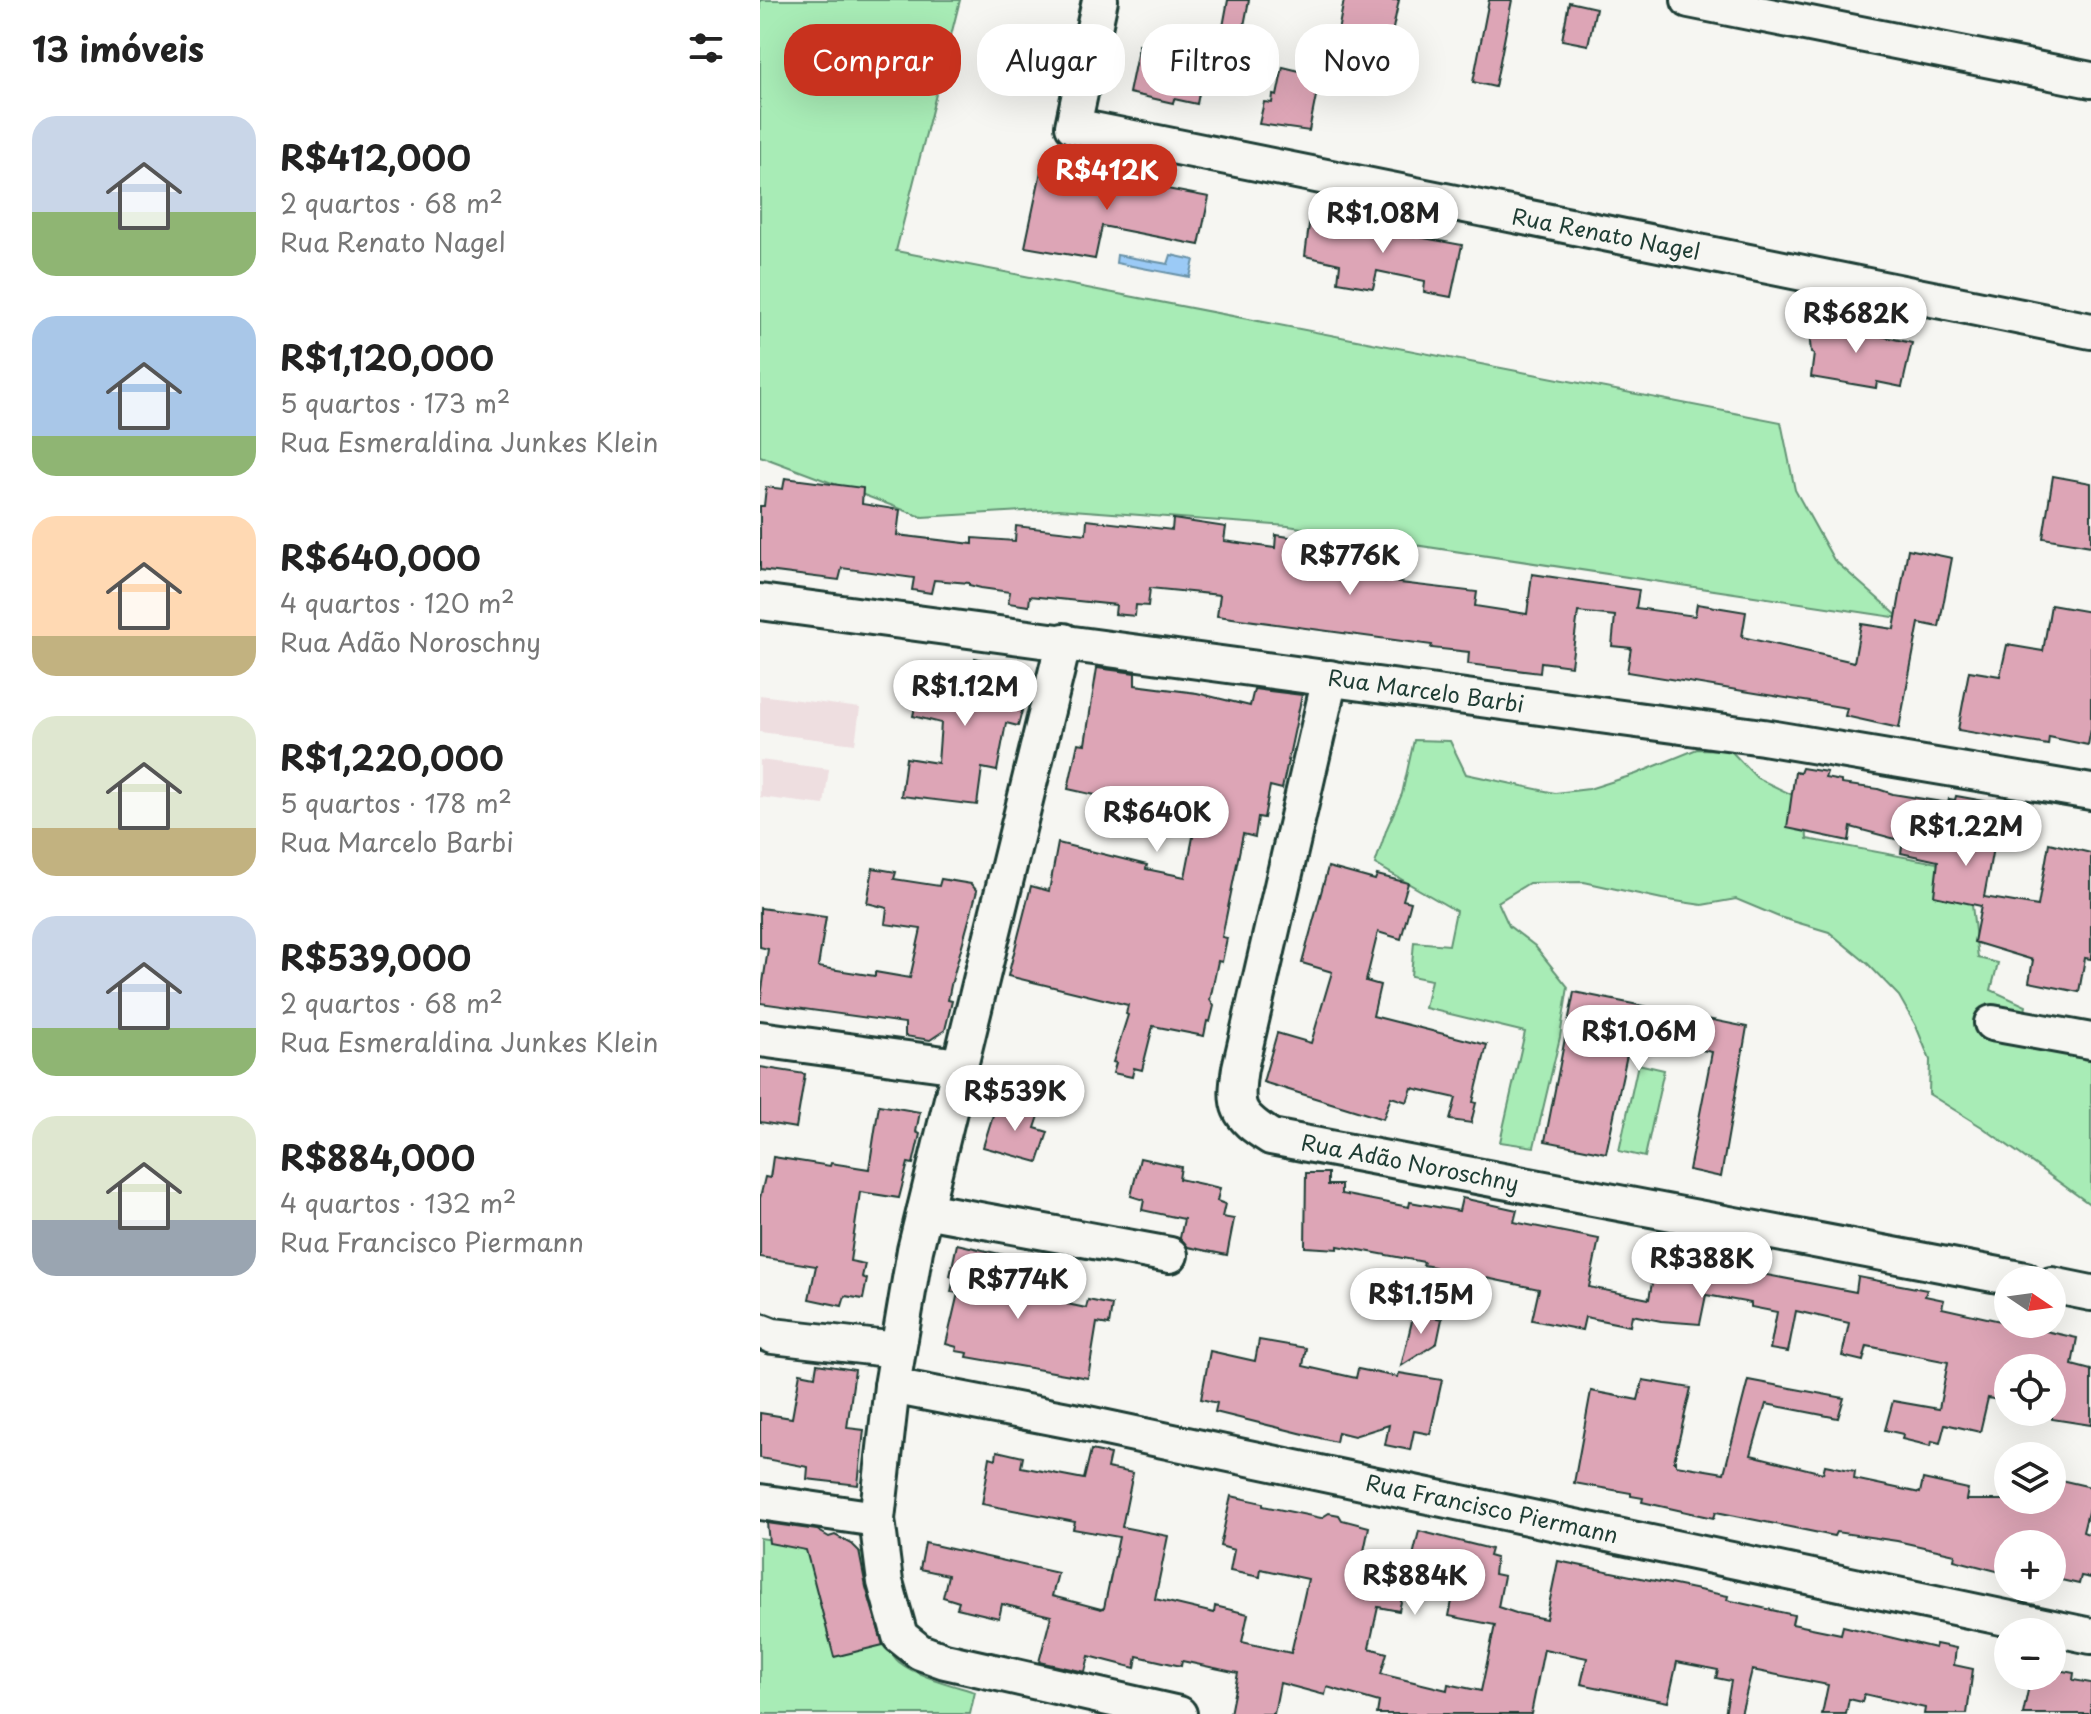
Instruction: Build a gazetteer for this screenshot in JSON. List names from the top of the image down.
{
  "streets": {
    "street": [
      "Rua Renato Nagel",
      "Rua Marcelo Barbi",
      "Rua Adão Noroschny",
      "Rua Francisco Piermann"
    ]
  },
  "crossings": [
    ["Rua Marcelo Barbi", "Rua Adão Noroschny"]
  ],
  "north": "right",
  "page": {
    "heading": "13 imóveis",
    "chip": [
      "Comprar",
      "Alugar",
      "Filtros",
      "Novo"
    ],
    "list": [
      {
        "name": "R$412,000",
        "note": "2 quartos · 68 m² · Rua Renato Nagel"
      },
      {
        "name": "R$1,120,000",
        "note": "5 quartos · 173 m² · Rua Esmeraldina Junkes Klein"
      },
      {
        "name": "R$640,000",
        "note": "4 quartos · 120 m² · Rua Adão Noroschny"
      },
      {
        "name": "R$1,220,000",
        "note": "5 quartos · 178 m² · Rua Marcelo Barbi"
      },
      {
        "name": "R$539,000",
        "note": "2 quartos · 68 m² · Rua Esmeraldina Junkes Klein"
      },
      {
        "name": "R$884,000",
        "note": "4 quartos · 132 m² · Rua Francisco Piermann"
      }
    ],
    "price": [
      "R$412K",
      "R$1.08M",
      "R$682K",
      "R$776K",
      "R$1.12M",
      "R$640K",
      "R$1.22M",
      "R$1.06M",
      "R$539K",
      "R$388K",
      "R$774K",
      "R$1.15M",
      "R$884K"
    ],
    "map_buttons": ["+", "−"]
  }
}
